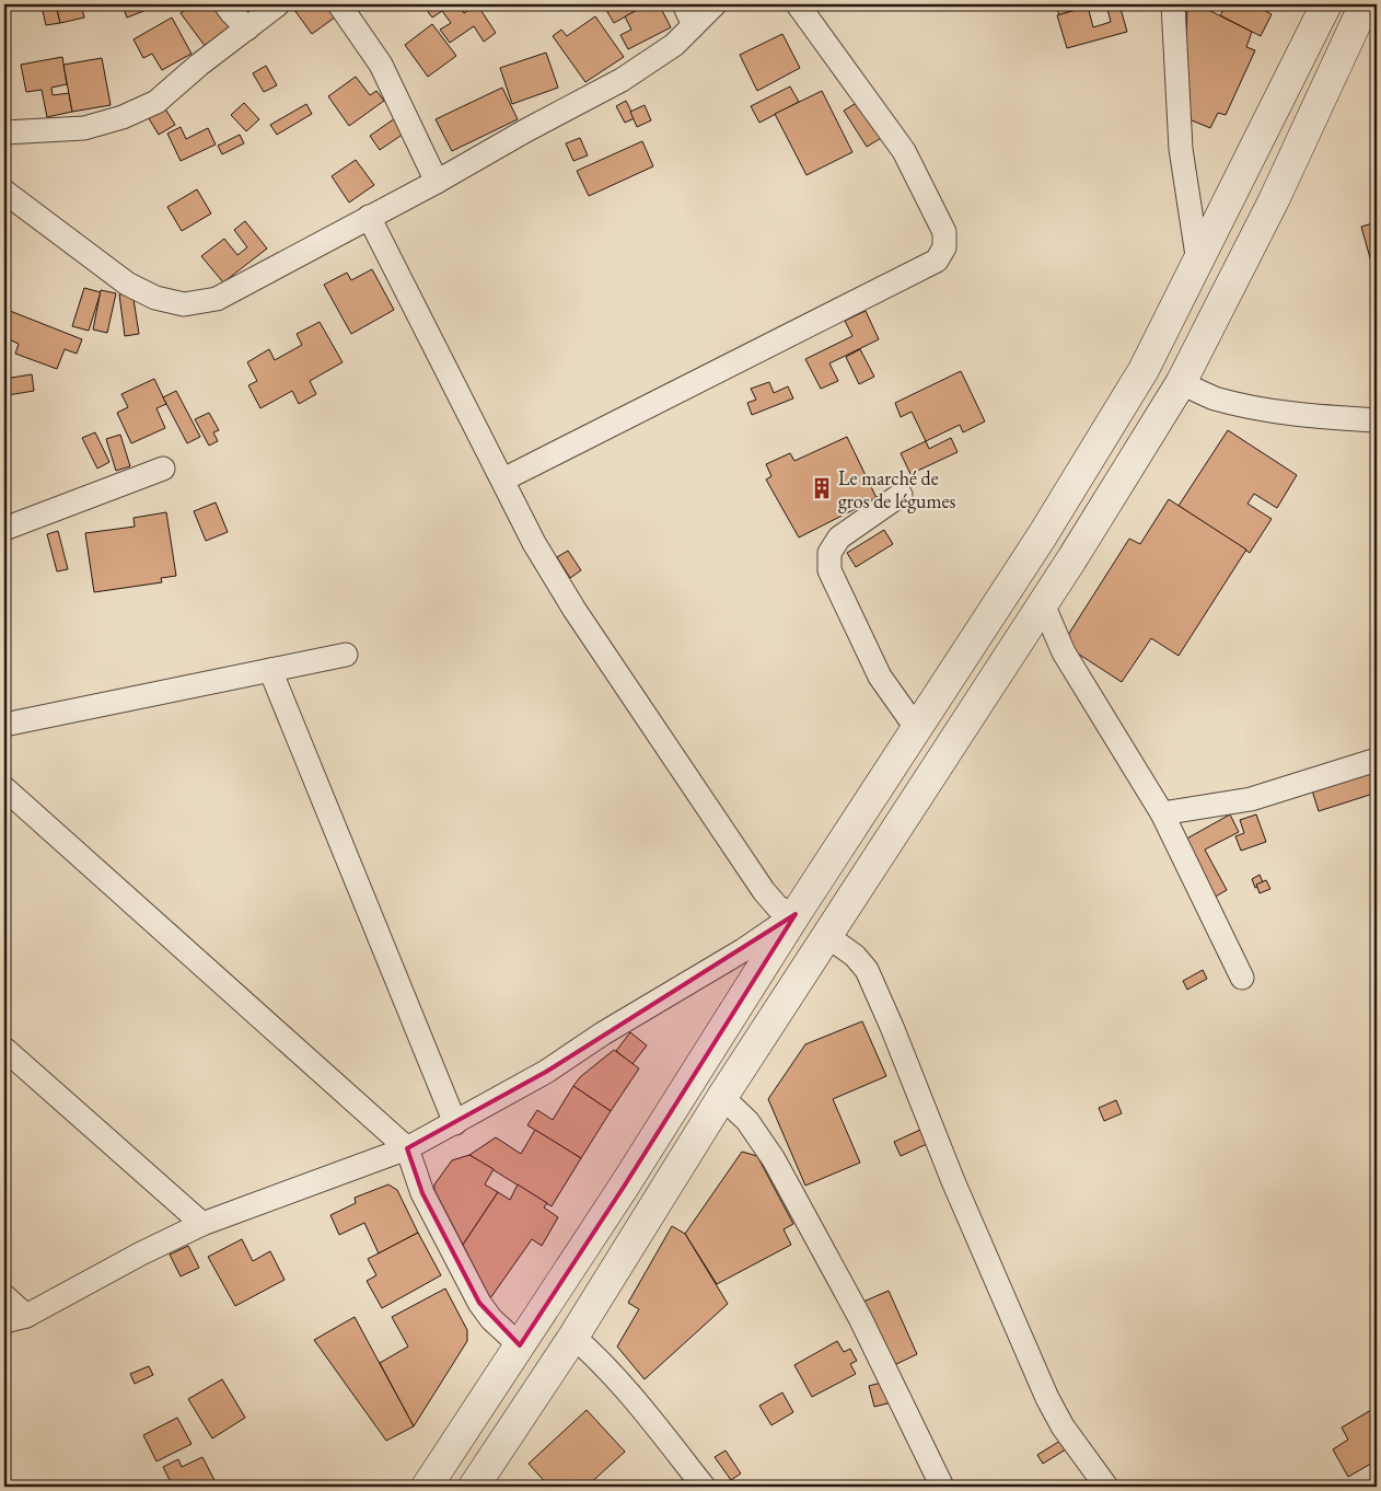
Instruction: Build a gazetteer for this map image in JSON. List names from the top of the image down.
{
  "places": {
    "building": ["Le marché de gros de légumes"]
  }
}
